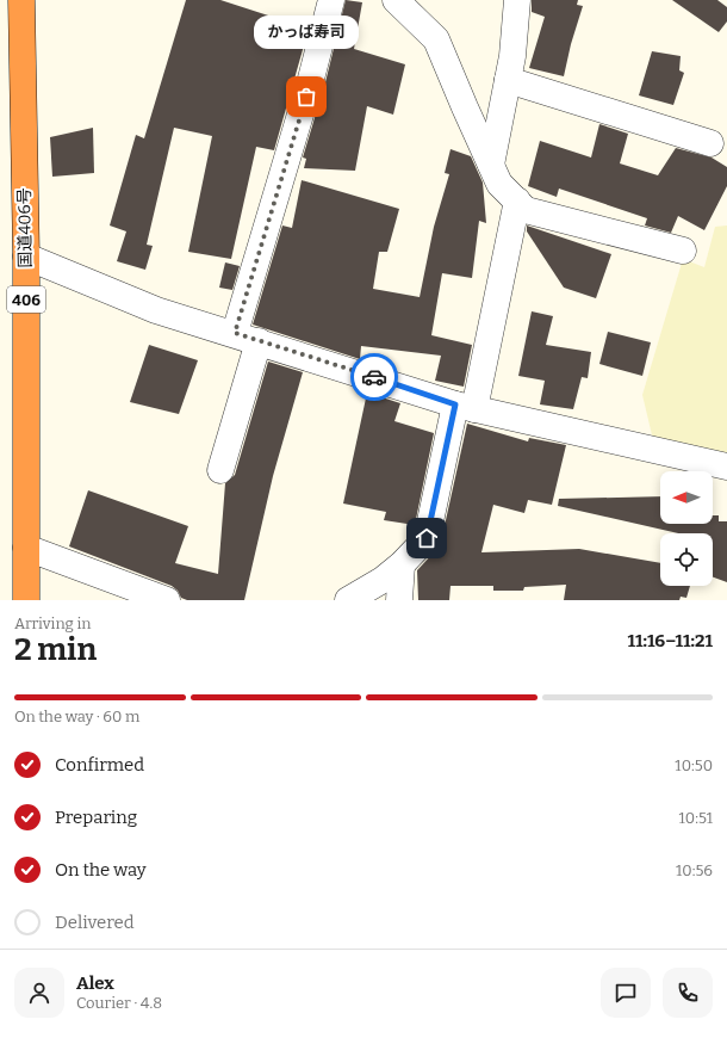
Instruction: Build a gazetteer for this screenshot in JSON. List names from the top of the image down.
{
  "streets": {
    "highway": ["国道406号", "406"]
  },
  "places": ["かっぱ寿司"],
  "north": "left",
  "page": {
    "bubble": "かっぱ寿司",
    "heading": ["2 min", "Arriving in", "11:16–11:21"],
    "panel": ["Alex", "Courier · 4.8"],
    "bar": "On the way · 60 m",
    "list": [
      ["Confirmed", "10:50"],
      ["Preparing", "10:51"],
      ["On the way", "10:56"],
      "Delivered"
    ]
  }
}
